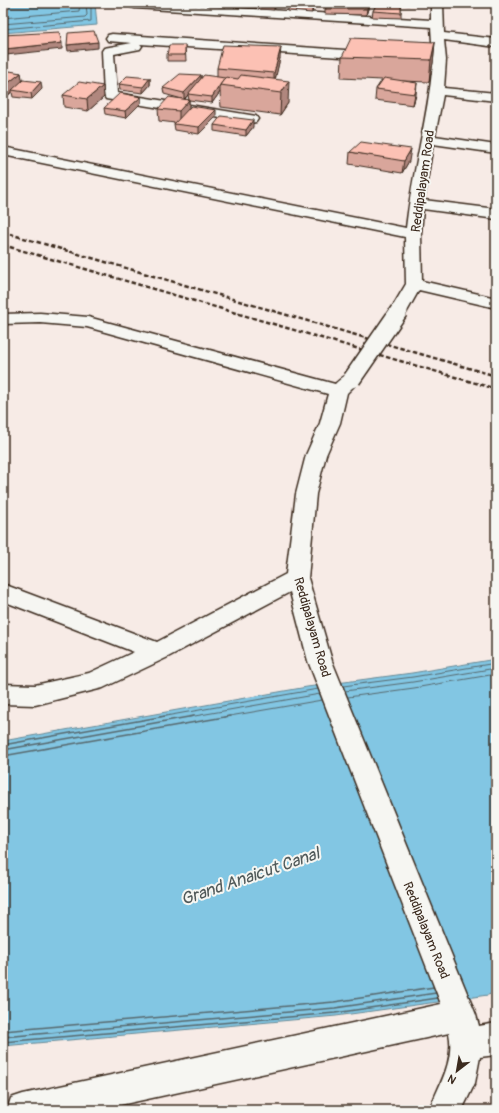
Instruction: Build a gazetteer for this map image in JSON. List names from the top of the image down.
{
  "streets": {
    "street": ["Reddipalayam Road"]
  },
  "water": ["Grand Anaicut Canal"],
  "north": "bottom left"
}
